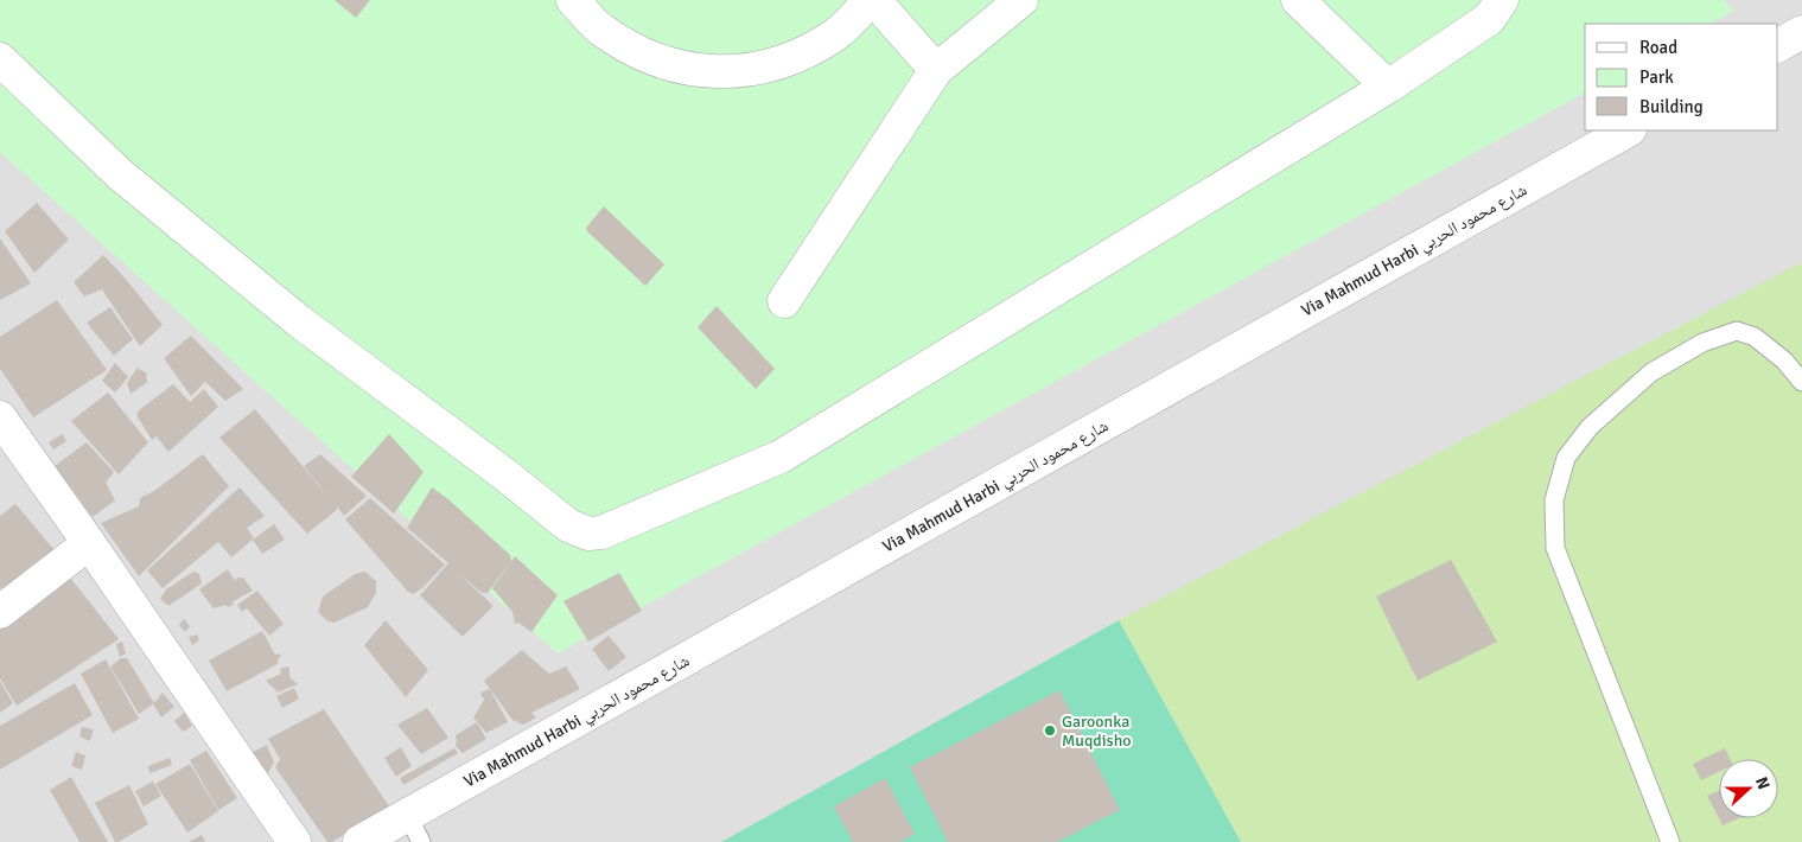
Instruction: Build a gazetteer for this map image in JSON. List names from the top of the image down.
{
  "streets": {
    "street": ["Via Mahmud Harbi شارع محمود الحربي"]
  },
  "places": ["Garoonka Muqdisho"],
  "legend": ["Road", "Park", "Building"],
  "north": "right"
}
